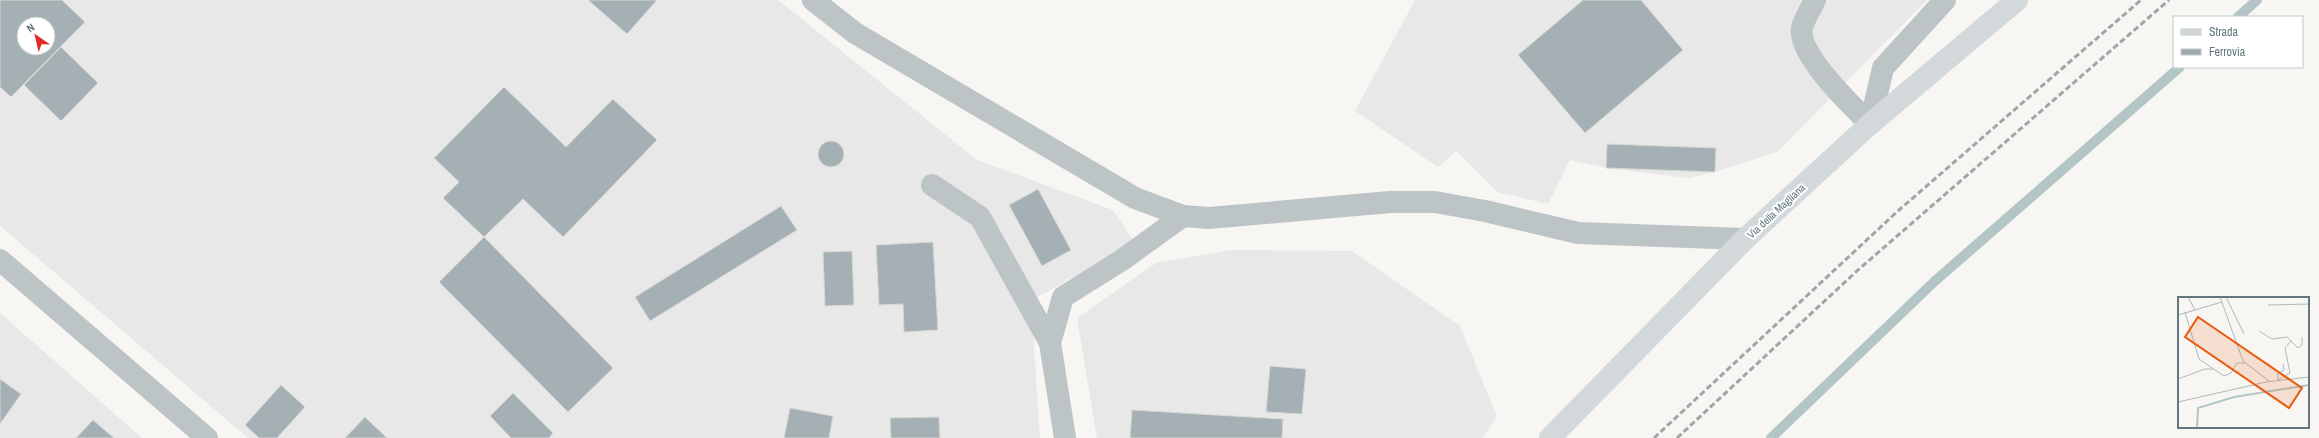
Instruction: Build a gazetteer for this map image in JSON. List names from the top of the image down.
{
  "streets": {
    "main road": ["Via della Magliana"]
  },
  "legend": ["Strada", "Ferrovia"],
  "north": "top left"
}
